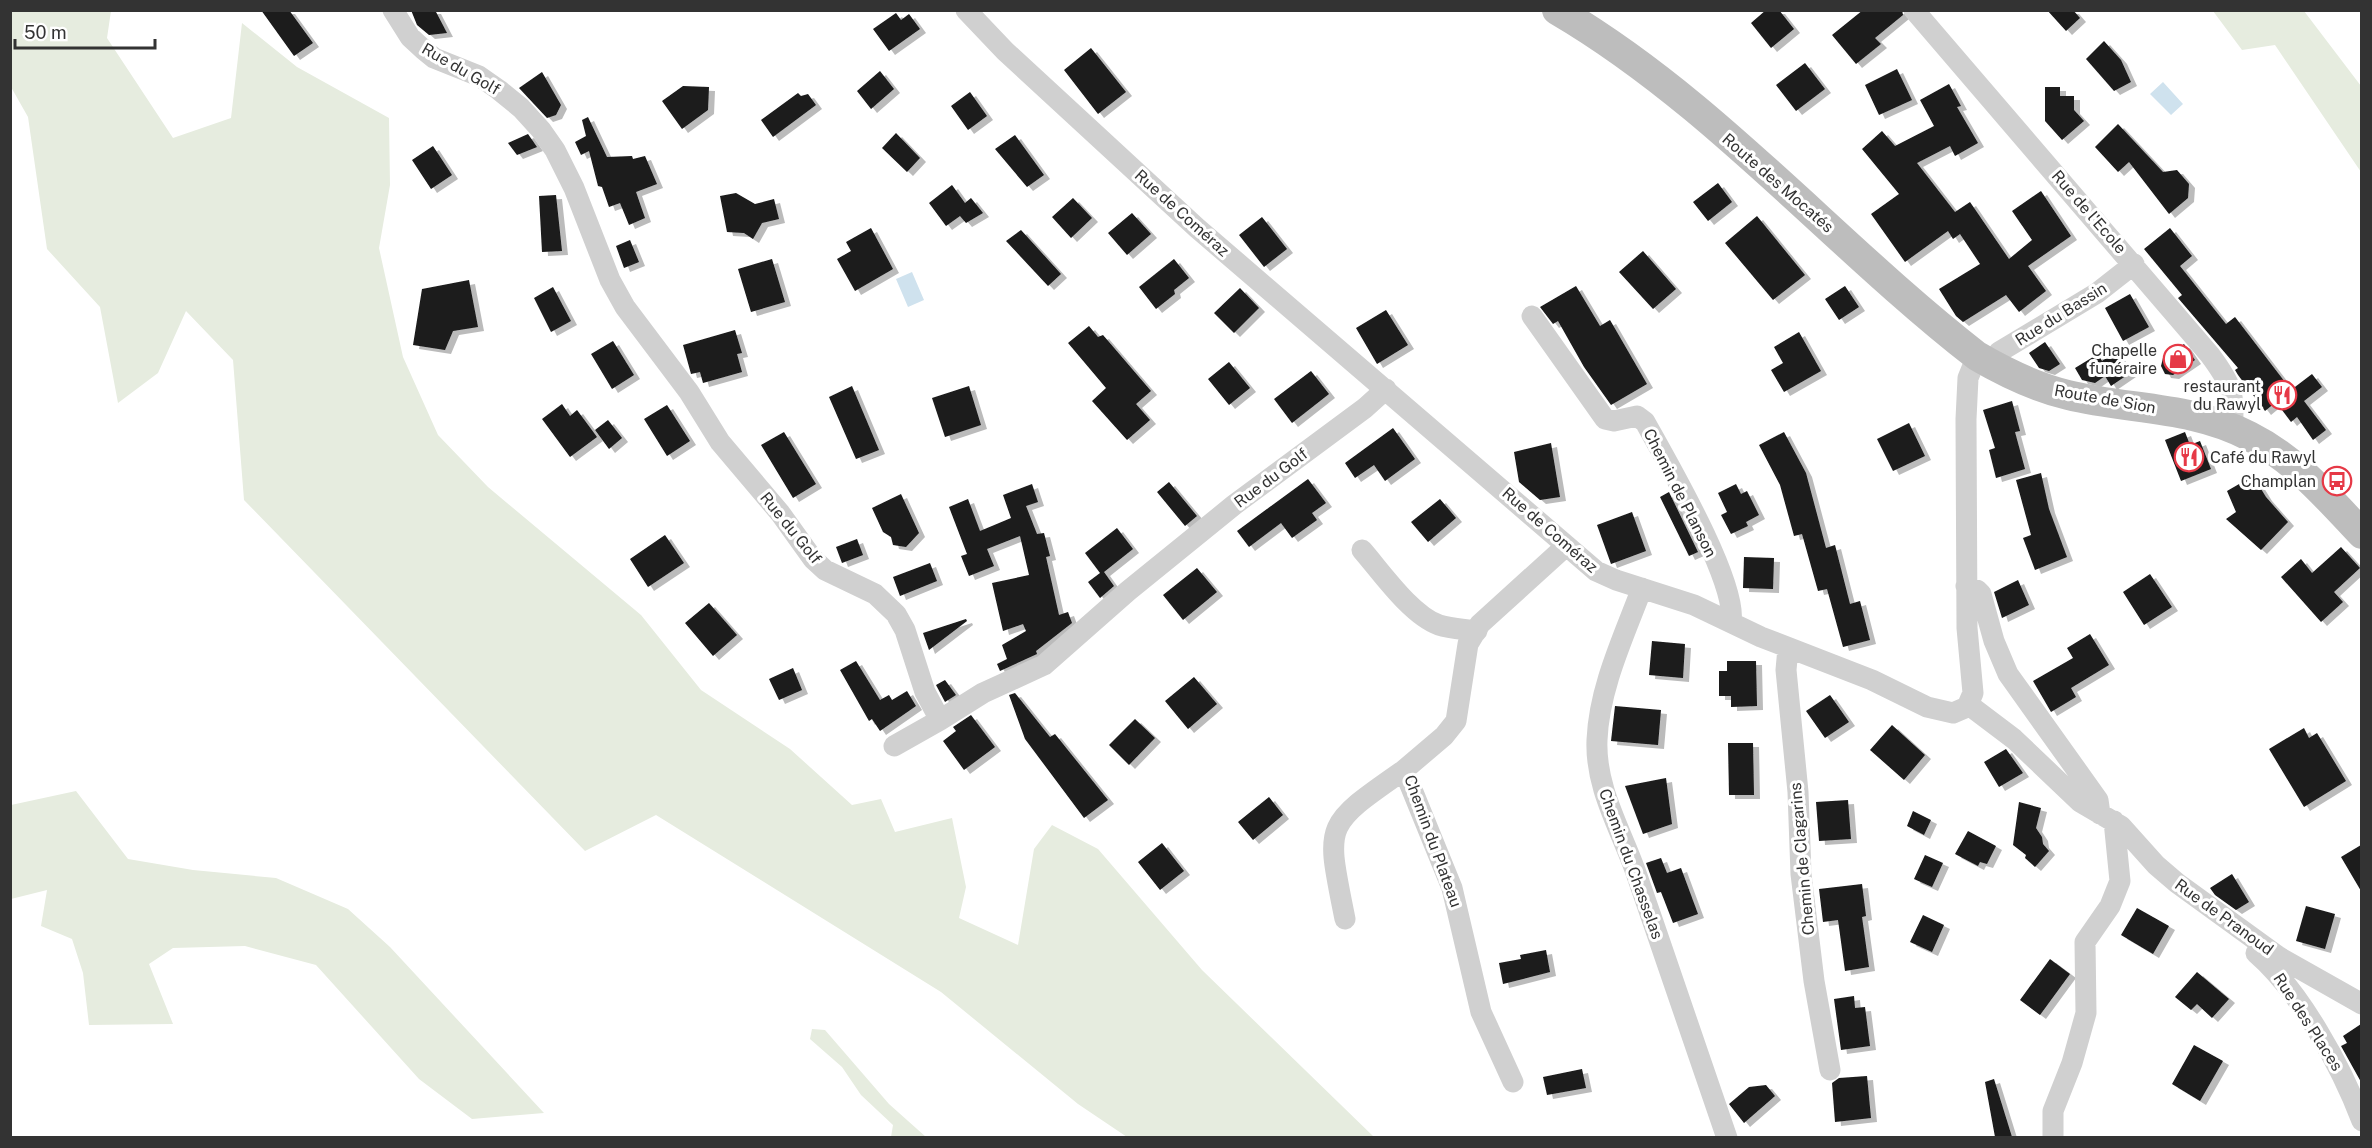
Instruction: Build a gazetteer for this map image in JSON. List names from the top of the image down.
{
  "streets": {
    "street": [
      "Rue du Golf",
      "Route des Mocatés",
      "Rue de l'Ecole",
      "Rue de Coméraz",
      "Rue du Bassin",
      "Route de Sion",
      "Chemin de Planson",
      "Chemin du Plateau",
      "Chemin de Clagarins",
      "Chemin du Chasselas",
      "Rue de Pranoud",
      "Rue des Places"
    ]
  },
  "crossings": [
    ["Rue du Golf", "Rue de Coméraz"],
    ["Route des Mocatés", "Rue du Bassin"],
    ["Route des Mocatés", "Route de Sion"],
    ["Rue de l'Ecole", "Rue du Bassin"],
    ["Rue de l'Ecole", "Route de Sion"],
    ["Rue de Coméraz", "Chemin de Planson"],
    ["Rue de Coméraz", "Chemin du Plateau"],
    ["Rue de Coméraz", "Chemin de Clagarins"],
    ["Rue de Coméraz", "Chemin du Chasselas"],
    ["Rue de Coméraz", "Rue de Pranoud"],
    ["Rue du Bassin", "Route de Sion"],
    ["Rue de Pranoud", "Rue des Places"]
  ],
  "places": {
    "shop": ["Chapelle funéraire"],
    "restaurant": ["restaurant du Rawyl", "Café du Rawyl"],
    "bus stop": ["Champlan"]
  },
  "scale_bar": "50 m"
}
